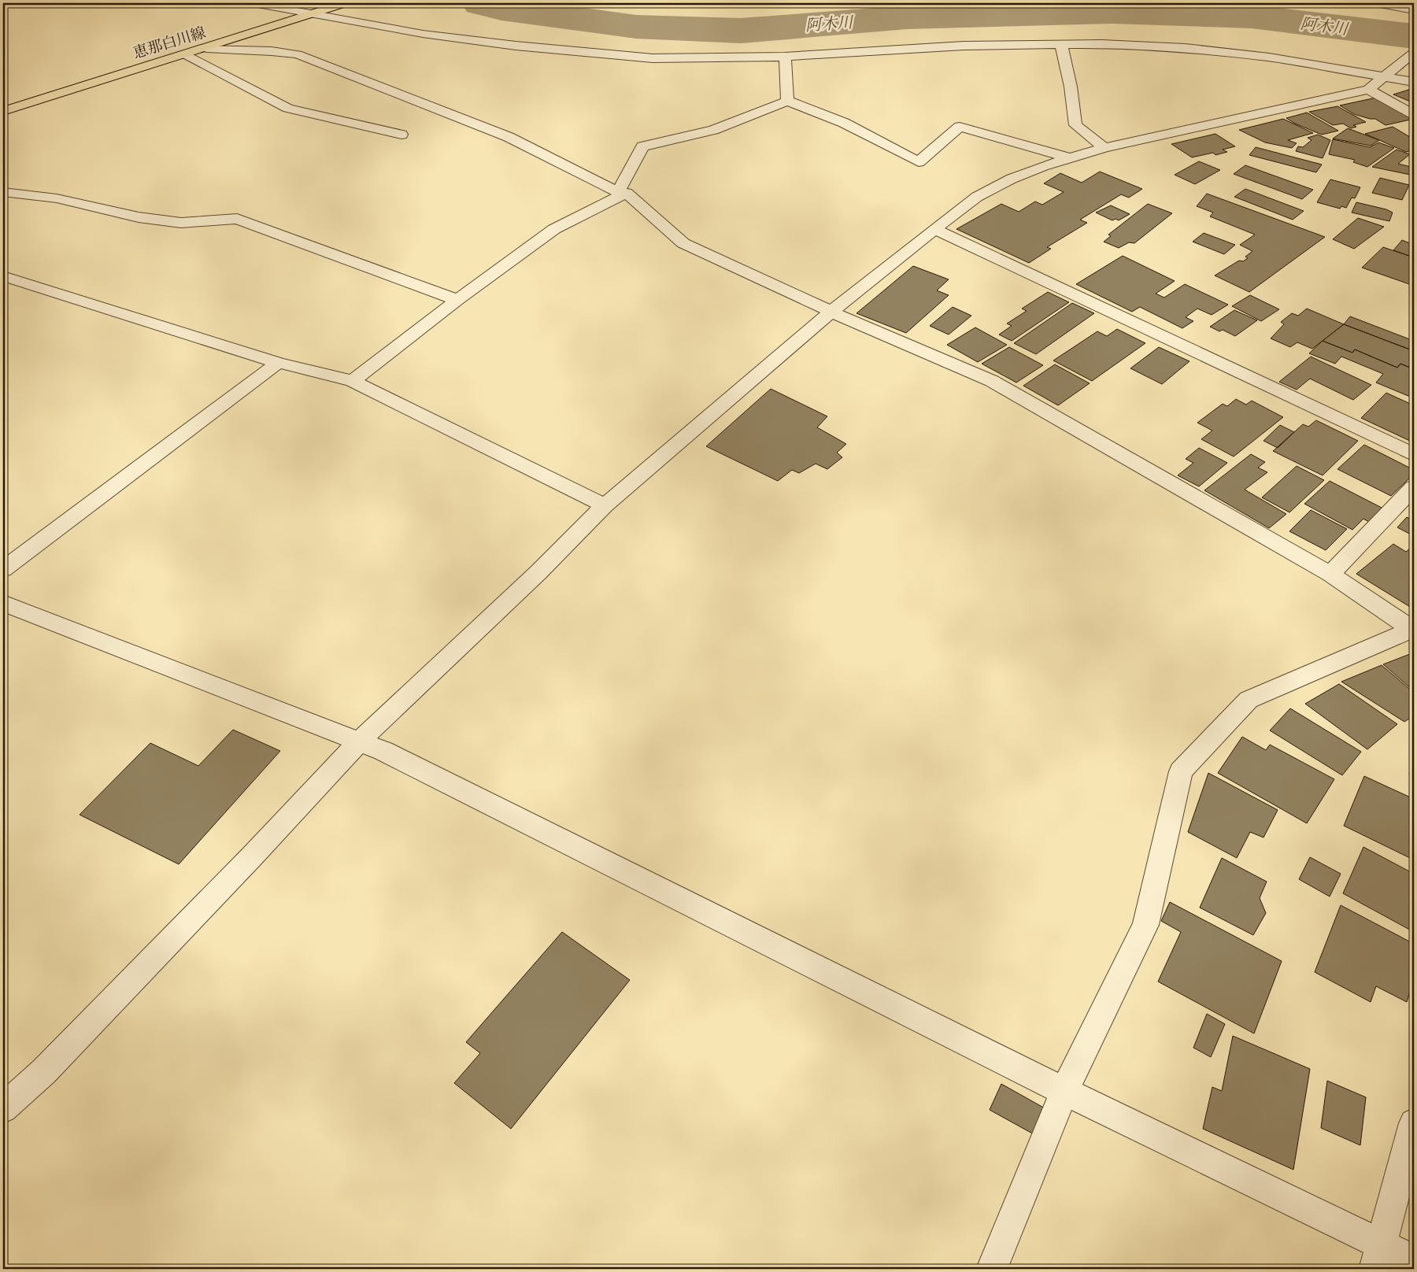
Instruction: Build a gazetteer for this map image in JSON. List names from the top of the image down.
{
  "streets": {
    "main road": ["恵那白川線"]
  },
  "water": ["阿木川"]
}
